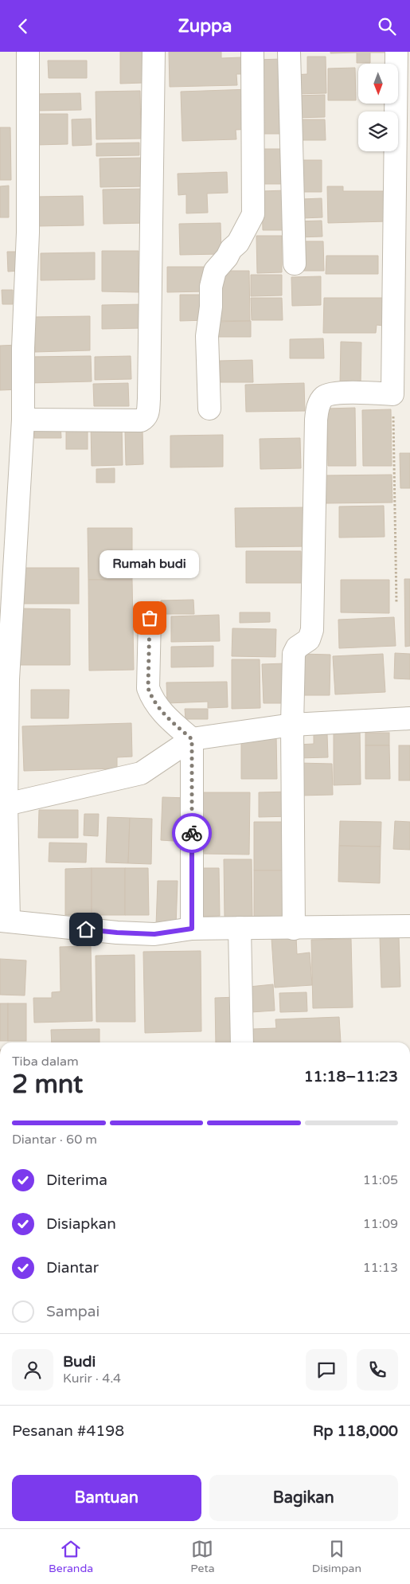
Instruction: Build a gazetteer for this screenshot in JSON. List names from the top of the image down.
{
  "places": ["Rumah budi"],
  "north": "bottom",
  "page": {
    "header": "Zuppa",
    "bubble": "Rumah budi",
    "heading": ["2 mnt", "Tiba dalam", "11:18–11:23"],
    "panel": [
      "Budi",
      "Kurir · 4.4",
      "Pesanan #4198",
      "Rp 118,000"
    ],
    "bar": "Diantar · 60 m",
    "list": [
      ["Diterima", "11:05"],
      ["Disiapkan", "11:09"],
      ["Diantar", "11:13"],
      "Sampai"
    ],
    "buttons": ["Bantuan", "Bagikan"],
    "tabs": ["Beranda", "Peta", "Disimpan"]
  }
}
